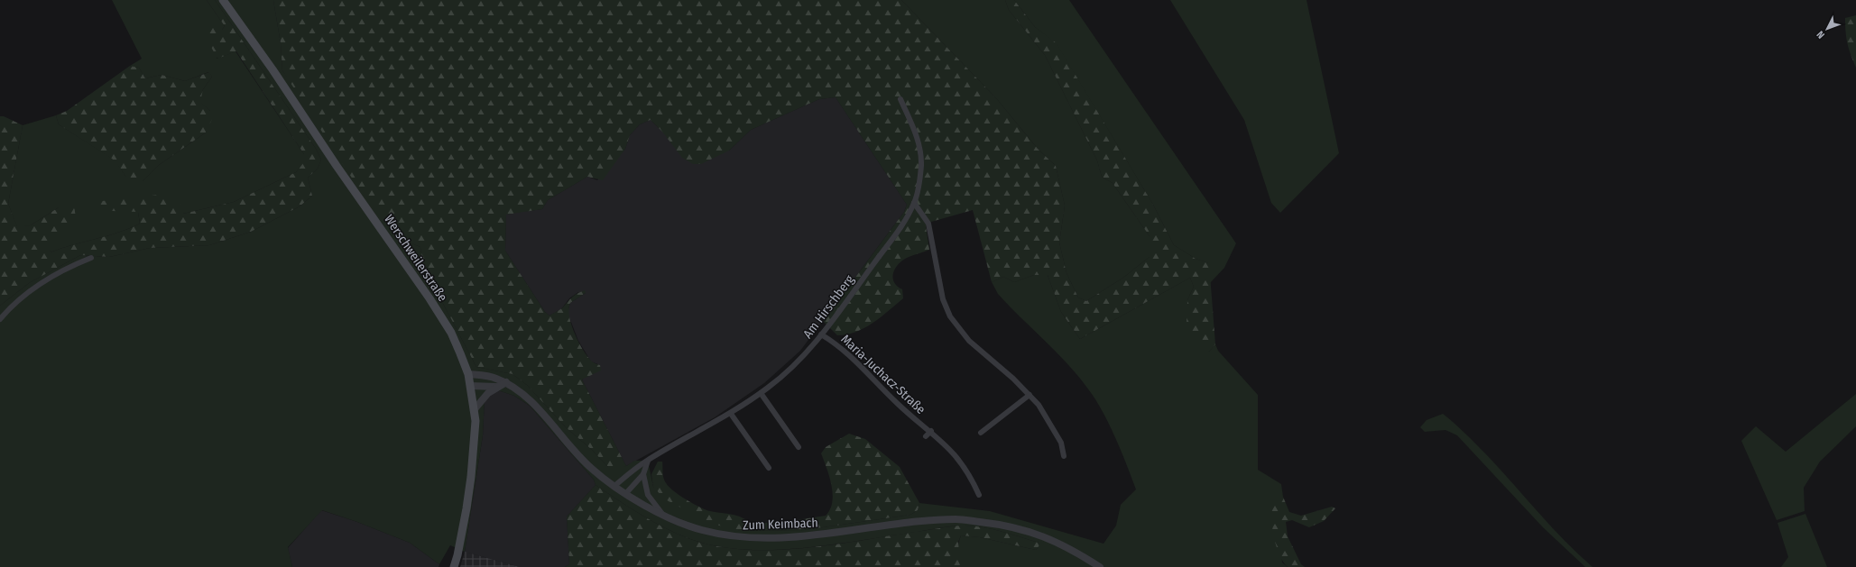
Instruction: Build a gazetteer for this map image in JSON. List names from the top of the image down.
{
  "streets": {
    "main road": ["Werschweilerstraße"],
    "street": ["Am Hirschberg", "Maria-Juchacz-Straße", "Zum Keimbach"]
  },
  "crossings": [
    ["Werschweilerstraße", "Zum Keimbach"],
    ["Am Hirschberg", "Maria-Juchacz-Straße"],
    ["Am Hirschberg", "Zum Keimbach"]
  ],
  "north": "bottom left"
}
